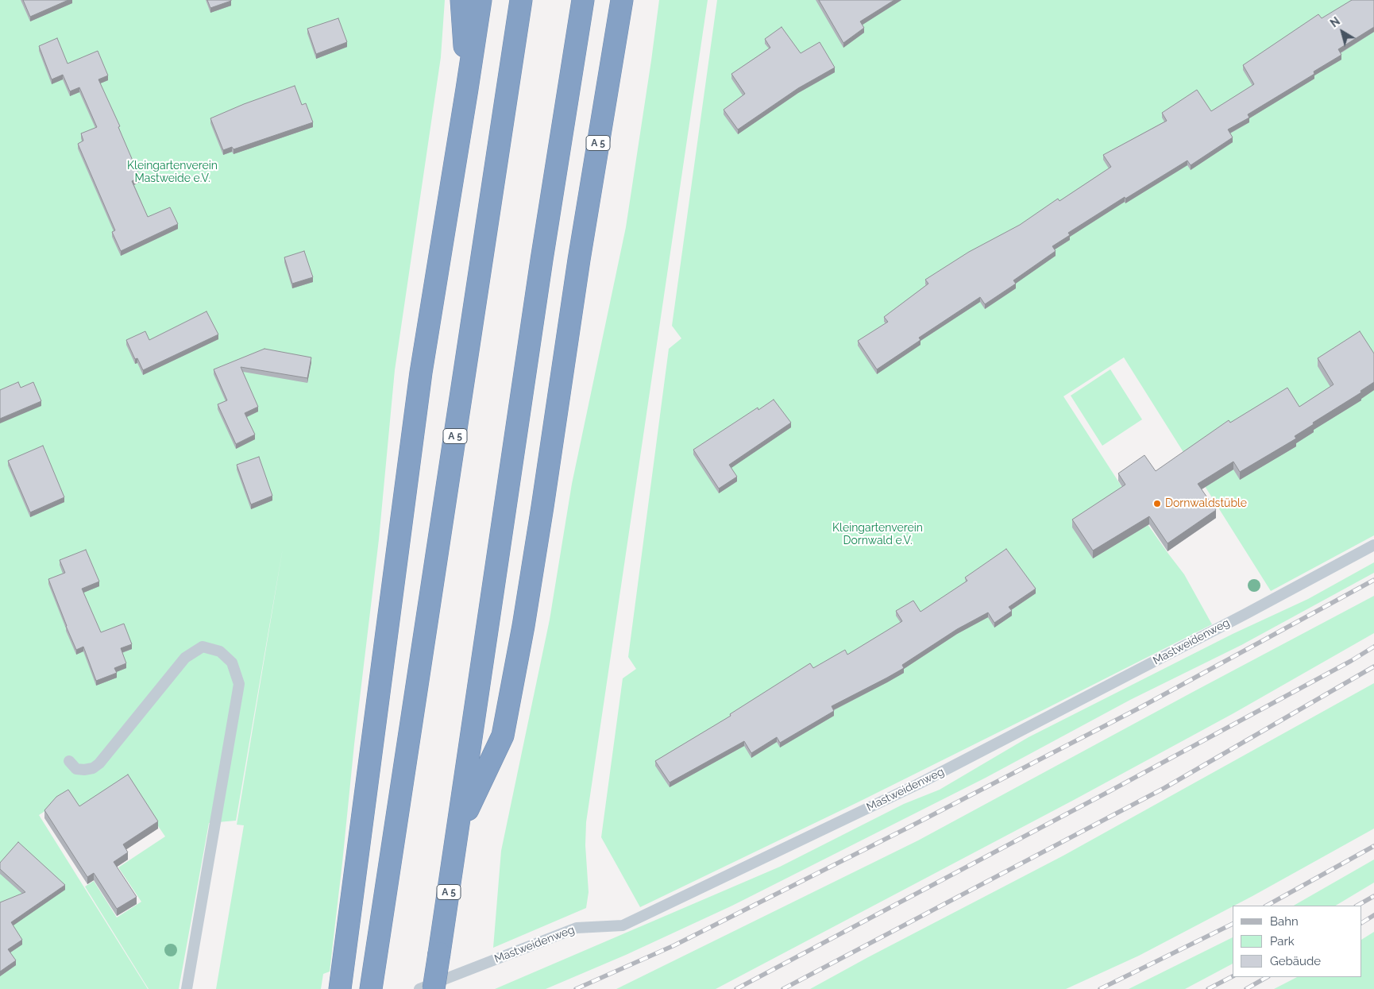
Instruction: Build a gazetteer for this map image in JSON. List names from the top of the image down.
{
  "streets": {
    "highway": ["A 5"],
    "lane": ["Mastweidenweg"]
  },
  "parks": ["Kleingartenverein Mastweide e.V.", "Kleingartenverein Dornwald e.V."],
  "places": ["Dornwaldstüble"],
  "legend": ["Bahn", "Park", "Gebäude"],
  "north": "top left"
}
